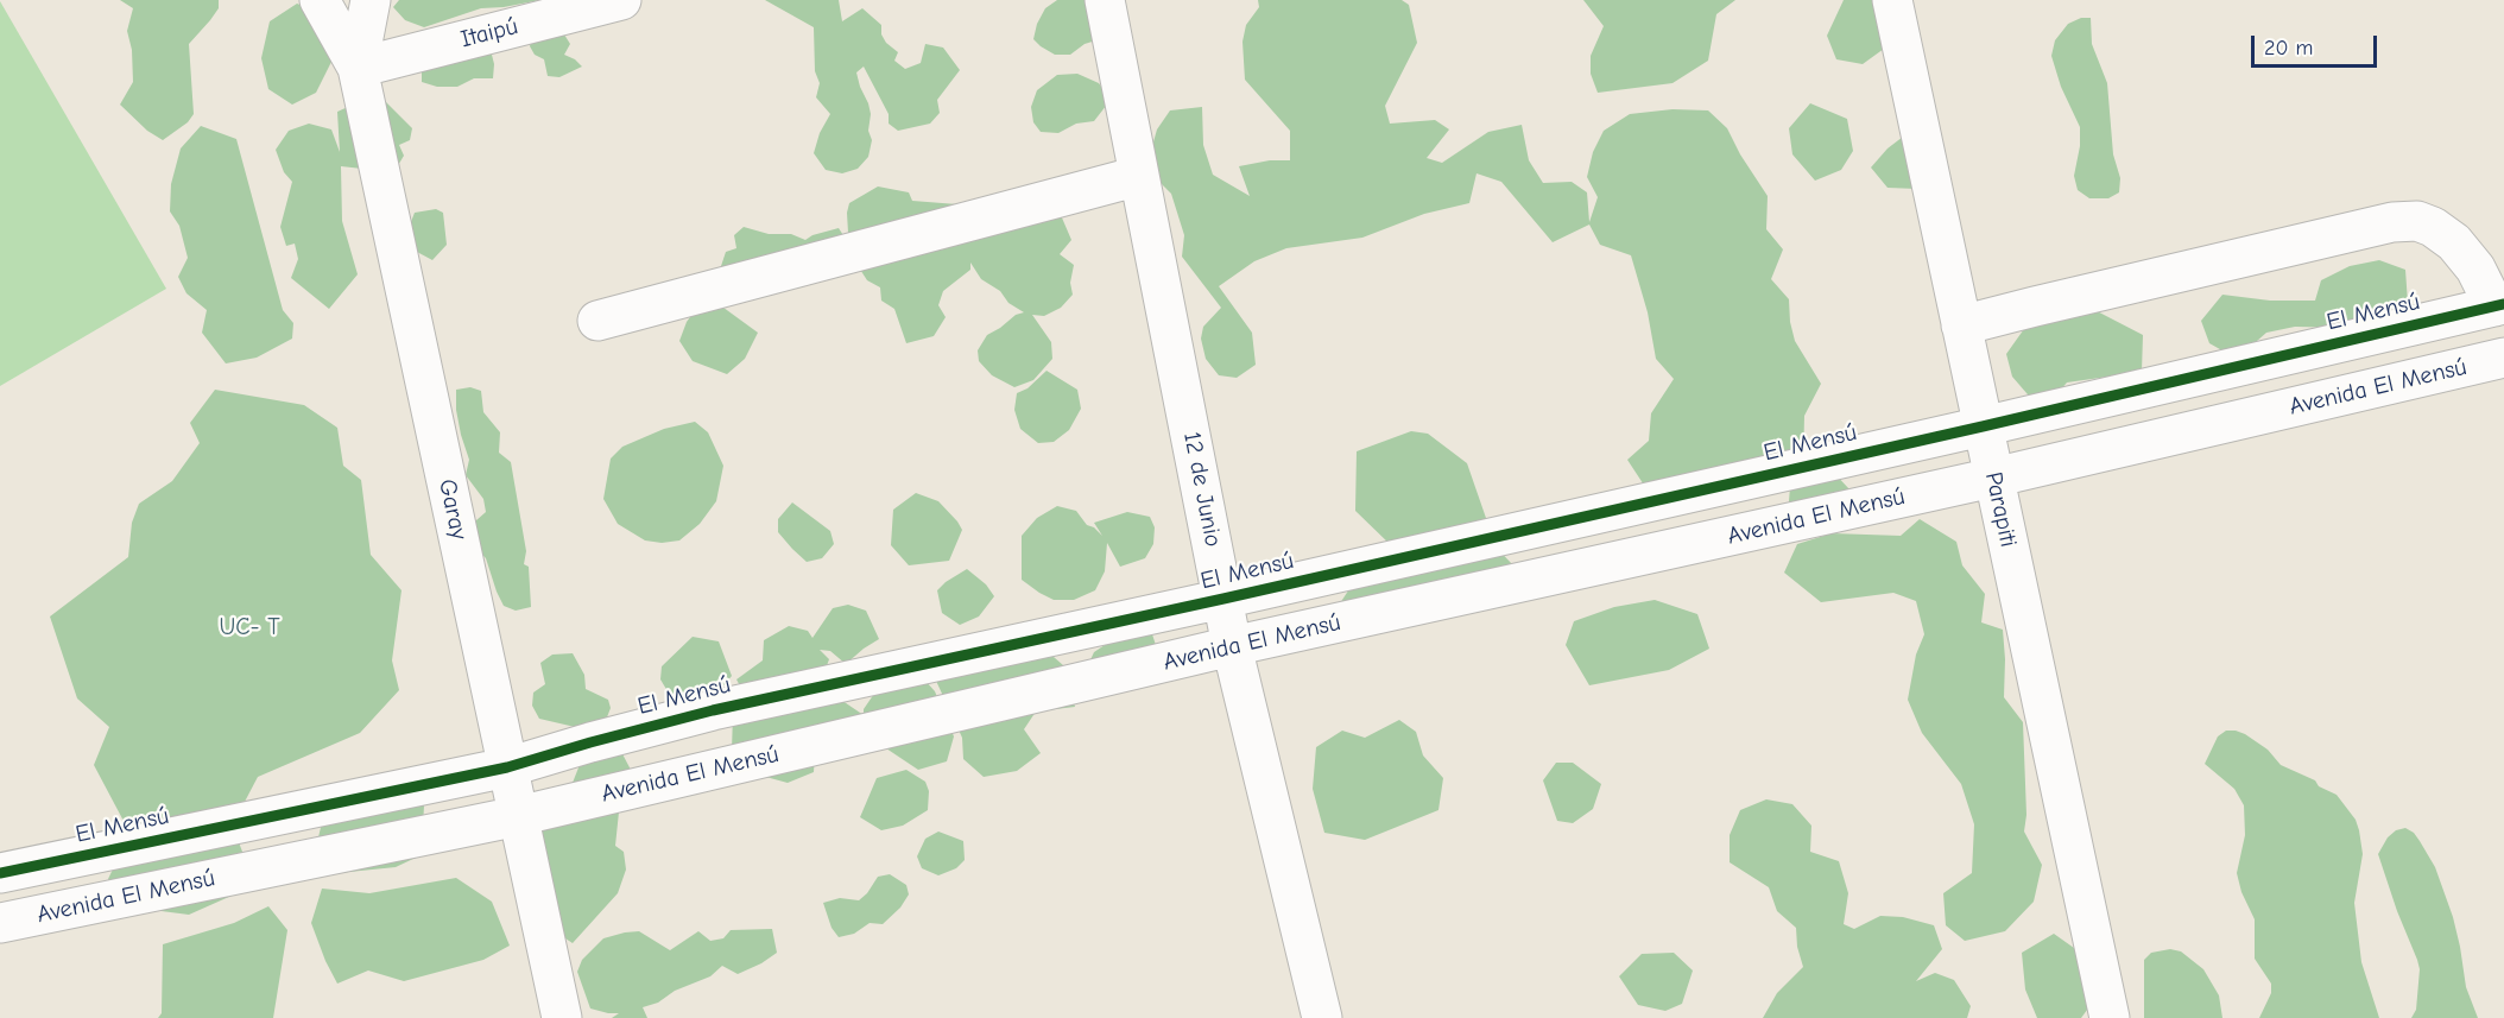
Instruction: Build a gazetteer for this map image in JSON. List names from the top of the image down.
{
  "streets": {
    "street": [
      "Itaipú",
      "El Mensú",
      "Avenida El Mensú",
      "12 de Junio",
      "Garay",
      "Parapiti"
    ]
  },
  "crossings": [
    ["Itaipú", "Garay"],
    ["El Mensú", "12 de Junio"],
    ["El Mensú", "Garay"],
    ["El Mensú", "Parapiti"],
    ["Avenida El Mensú", "12 de Junio"],
    ["Avenida El Mensú", "Garay"],
    ["Avenida El Mensú", "Parapiti"]
  ],
  "parks": ["UC- T"],
  "scale_bar": "20 m"
}
